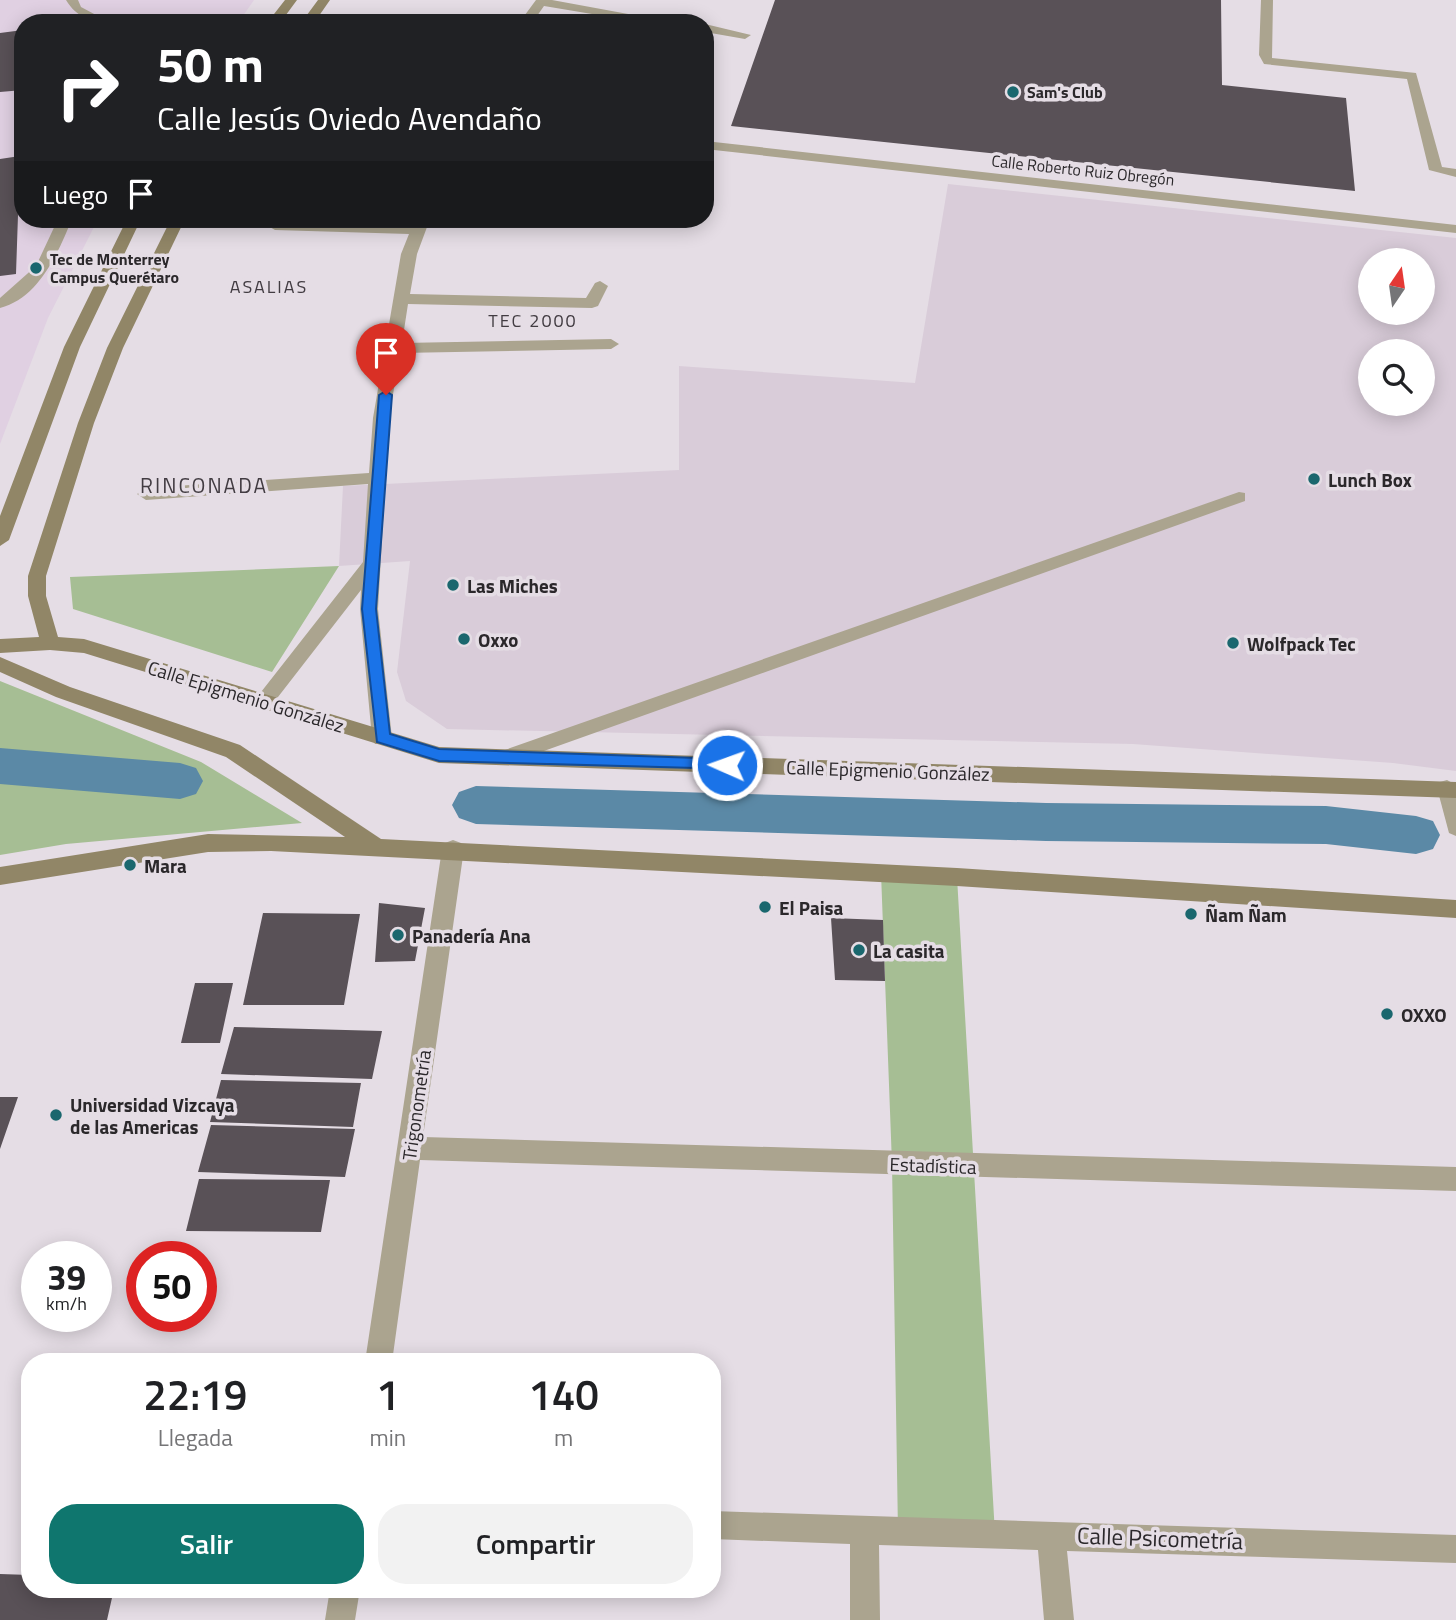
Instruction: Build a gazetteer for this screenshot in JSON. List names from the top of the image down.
{
  "streets": {
    "main road": ["Calle Epigmenio González"],
    "street": [
      "Calle Roberto Ruiz Obregón",
      "Trigonometría",
      "Estadística",
      "Calle Psicometría"
    ]
  },
  "crossings": [
    ["Trigonometría", "Estadística"]
  ],
  "districts": ["ASALIAS", "TEC 2000", "RINCONADA"],
  "places": [
    "Sam's Club",
    "Tec de Monterrey Campus Querétaro",
    "Lunch Box",
    "Las Miches",
    "Oxxo",
    "Wolfpack Tec",
    "Mara",
    "El Paisa",
    "Ñam Ñam",
    "Panadería Ana",
    "La casita",
    "OXXO",
    "Universidad Vizcaya de las Americas"
  ],
  "north": "top",
  "page": {
    "turn": ["50 m", "Calle Jesús Oviedo Avendaño"],
    "then": "Luego",
    "speed": "39 km/h",
    "limit": "50",
    "eta": [
      "22:19",
      "Llegada",
      "1",
      "min",
      "140",
      "m"
    ],
    "buttons": ["Salir", "Compartir"]
  }
}
